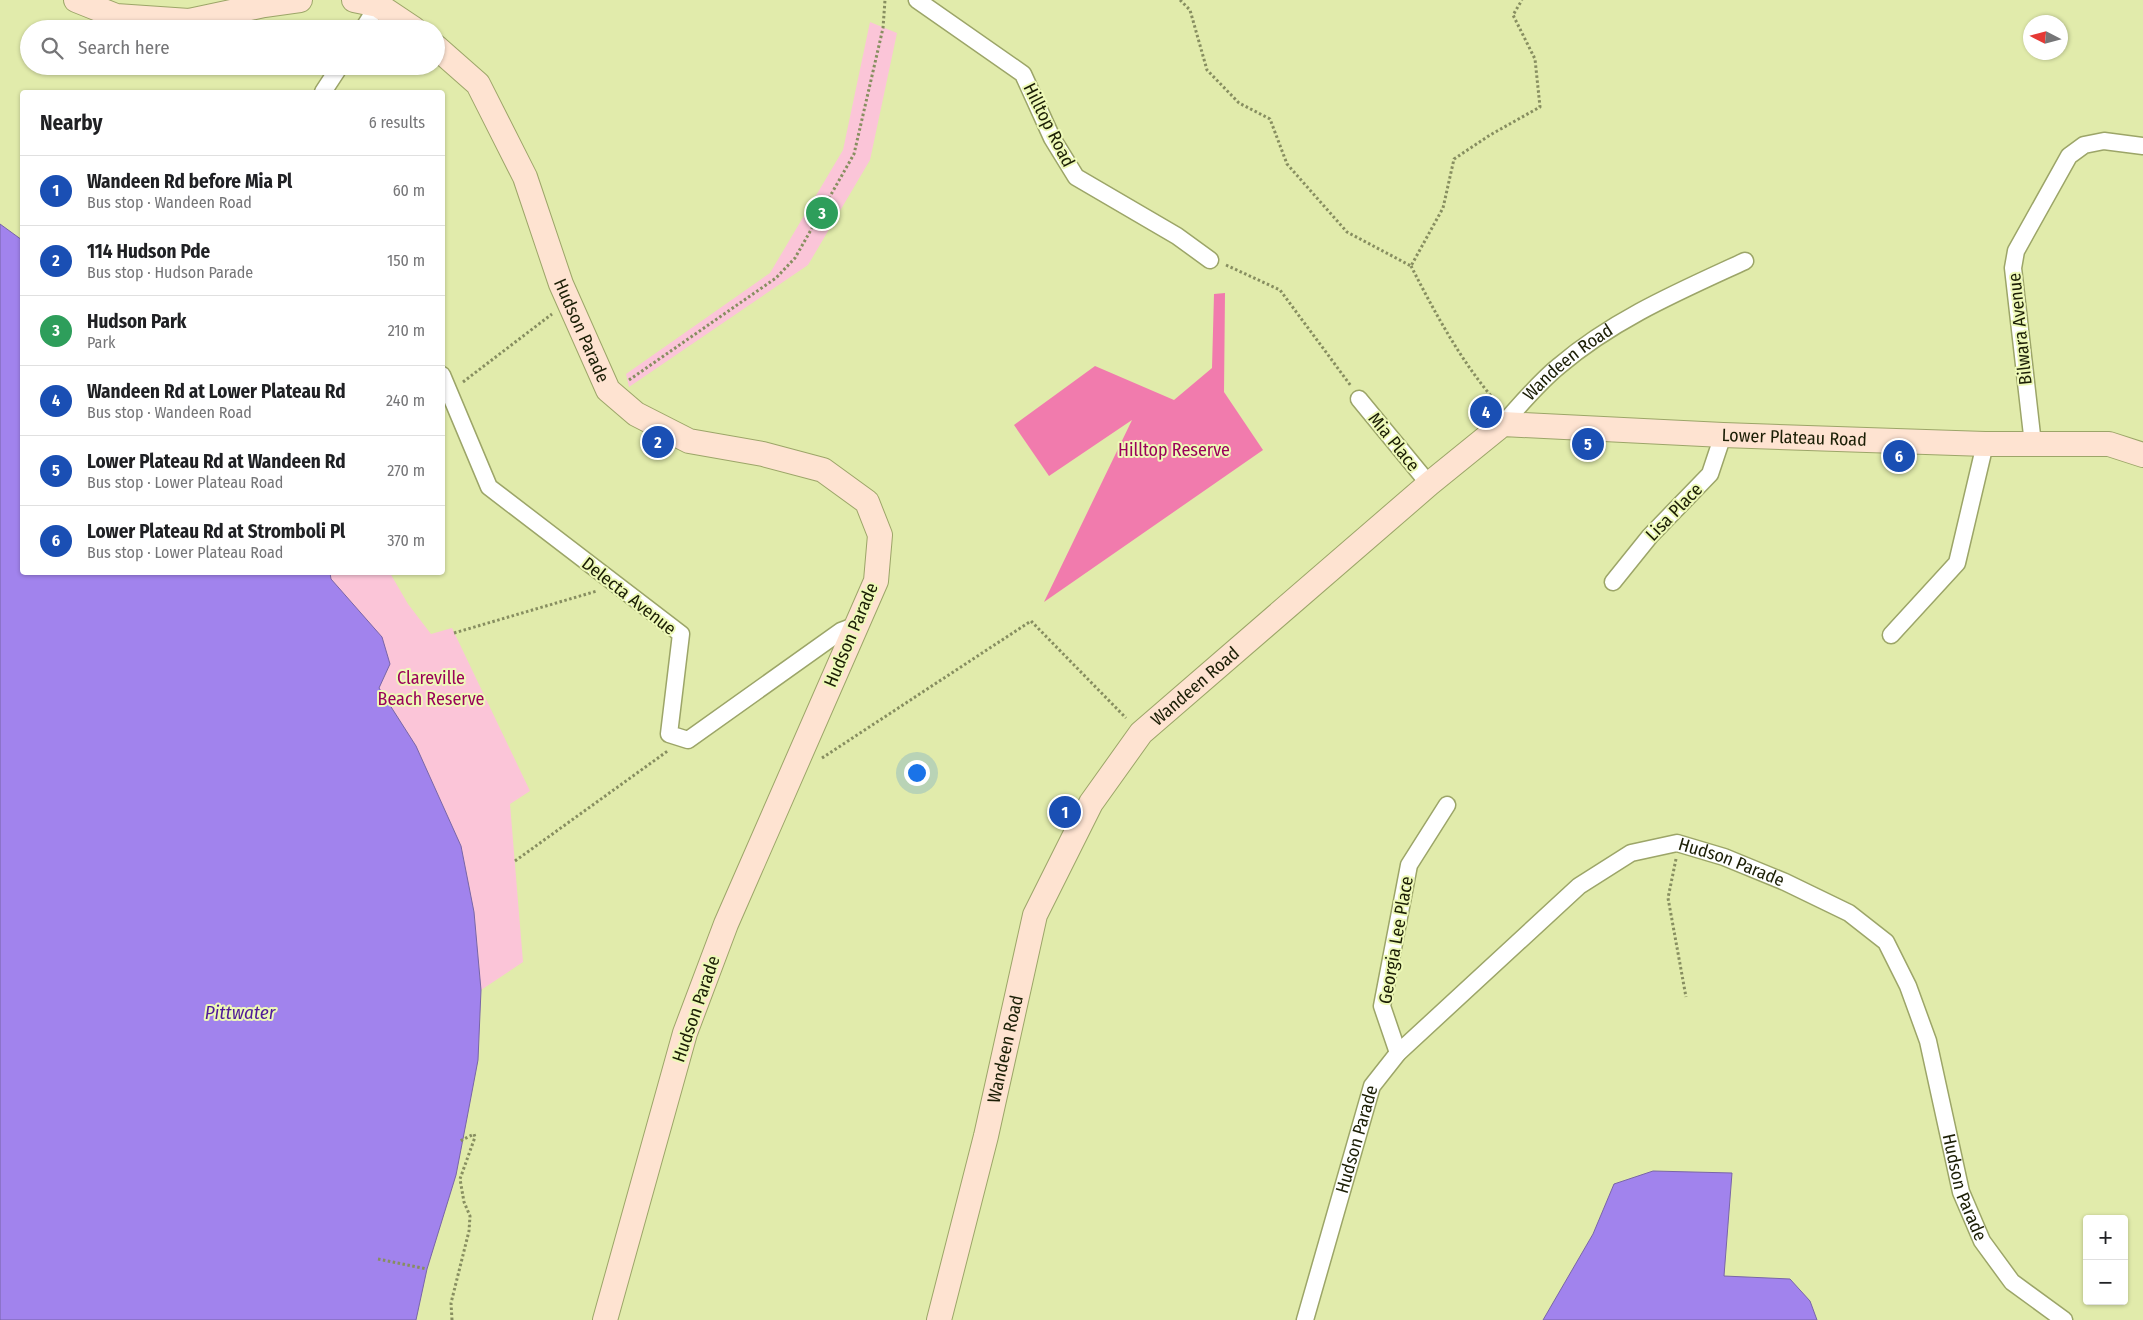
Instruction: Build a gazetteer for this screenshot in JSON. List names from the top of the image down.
{
  "streets": {
    "street": [
      "Hilltop Road",
      "Bilwara Avenue",
      "Hudson Parade",
      "Wandeen Road",
      "Lower Plateau Road",
      "Mia Place",
      "Lisa Place",
      "Delecta Avenue",
      "Georgia Lee Place"
    ]
  },
  "crossings": [
    ["Bilwara Avenue", "Lower Plateau Road"],
    ["Hudson Parade", "Georgia Lee Place"],
    ["Wandeen Road", "Lower Plateau Road"],
    ["Wandeen Road", "Mia Place"],
    ["Lower Plateau Road", "Lisa Place"]
  ],
  "water": ["Pittwater"],
  "parks": ["Hilltop Reserve", "Clareville Beach Reserve"],
  "north": "left",
  "page": {
    "search": "Search here",
    "heading": ["Nearby", "6 results"],
    "list": [
      {
        "mark": "1",
        "name": "Wandeen Rd before Mia Pl",
        "note": "Bus stop · Wandeen Road",
        "value": "60 m"
      },
      {
        "mark": "2",
        "name": "114 Hudson Pde",
        "note": "Bus stop · Hudson Parade",
        "value": "150 m"
      },
      {
        "mark": "3",
        "name": "Hudson Park",
        "note": "Park",
        "value": "210 m"
      },
      {
        "mark": "4",
        "name": "Wandeen Rd at Lower Plateau Rd",
        "note": "Bus stop · Wandeen Road",
        "value": "240 m"
      },
      {
        "mark": "5",
        "name": "Lower Plateau Rd at Wandeen Rd",
        "note": "Bus stop · Lower Plateau Road",
        "value": "270 m"
      },
      {
        "mark": "6",
        "name": "Lower Plateau Rd at Stromboli Pl",
        "note": "Bus stop · Lower Plateau Road",
        "value": "370 m"
      }
    ],
    "pins": [
      "3",
      "4",
      "2",
      "5",
      "6",
      "1"
    ],
    "map_buttons": ["+", "−"]
  }
}
